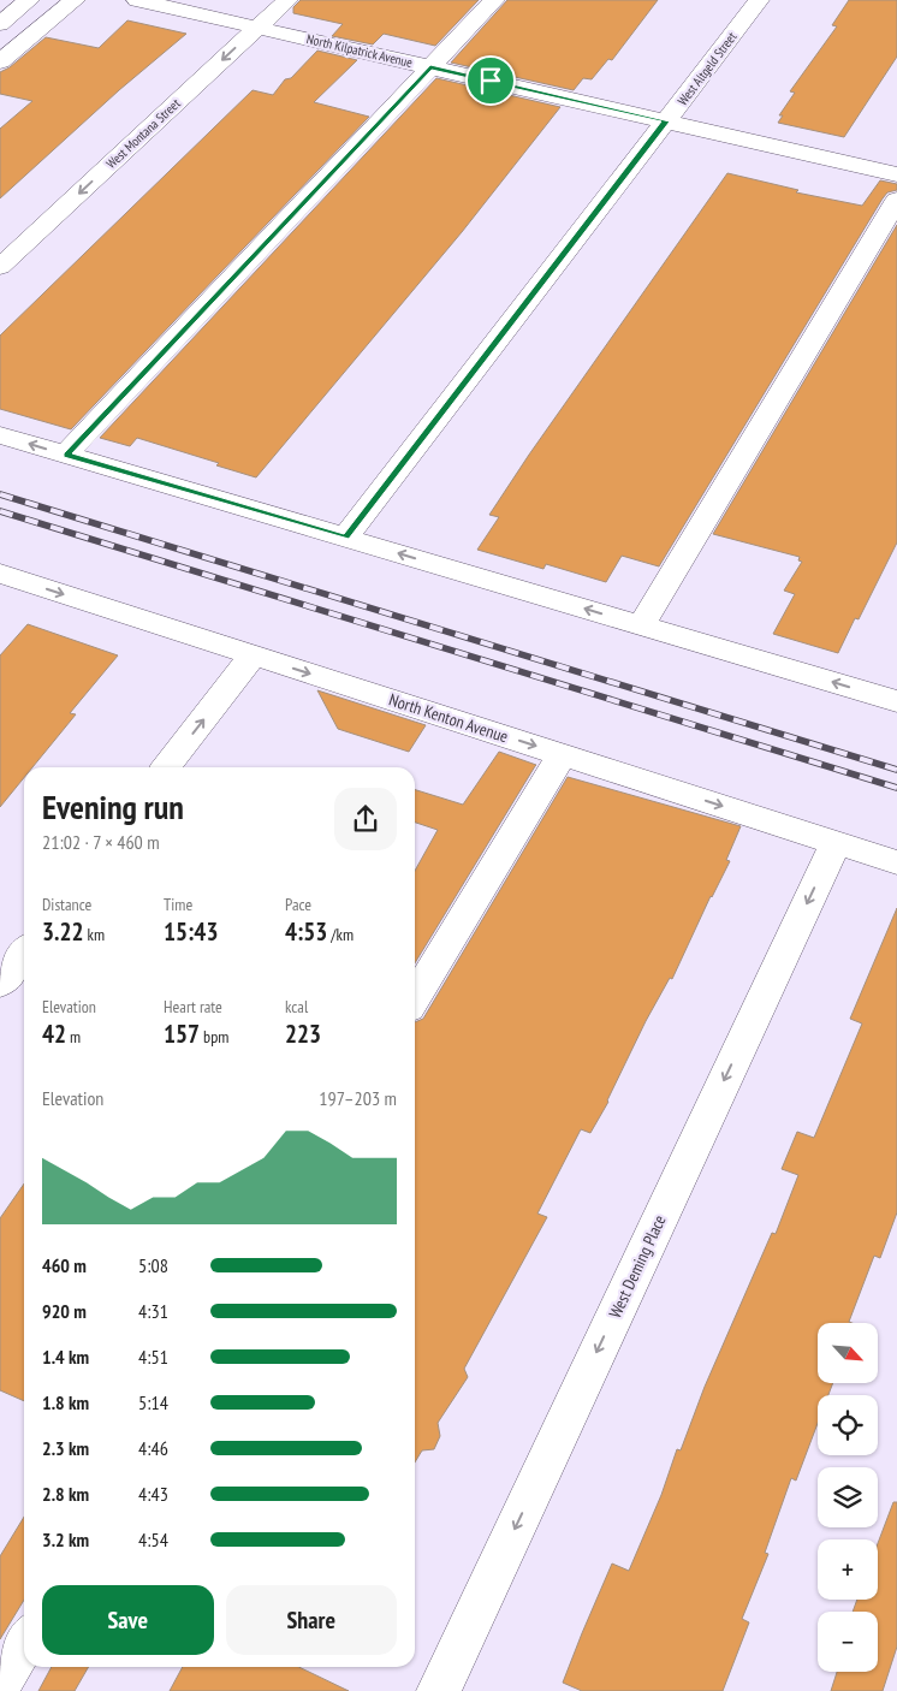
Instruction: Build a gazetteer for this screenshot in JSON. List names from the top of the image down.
{
  "streets": {
    "street": [
      "North Kilpatrick Avenue",
      "West Altgeld Street",
      "West Montana Street",
      "North Kenton Avenue",
      "West Deming Place"
    ]
  },
  "crossings": [
    ["North Kilpatrick Avenue", "West Altgeld Street"],
    ["North Kilpatrick Avenue", "West Montana Street"],
    ["North Kenton Avenue", "West Deming Place"]
  ],
  "one_way": ["West Deming Place"],
  "north": "bottom right",
  "page": {
    "heading": ["Evening run", "21:02 · 7 × 460 m"],
    "stats": [
      ["Distance", "3.22 km"],
      ["Time", "15:43"],
      ["Pace", "4:53 /km"],
      ["Elevation", "42 m"],
      ["Heart rate", "157 bpm"],
      ["kcal", "223"]
    ],
    "chart": ["Elevation", "197–203 m"],
    "list": [
      {
        "name": "460 m",
        "note": "5:08"
      },
      {
        "name": "920 m",
        "note": "4:31"
      },
      {
        "name": "1.4 km",
        "note": "4:51"
      },
      {
        "name": "1.8 km",
        "note": "5:14"
      },
      {
        "name": "2.3 km",
        "note": "4:46"
      },
      {
        "name": "2.8 km",
        "note": "4:43"
      },
      {
        "name": "3.2 km",
        "note": "4:54"
      }
    ],
    "map_buttons": ["+", "−"],
    "buttons": ["Save", "Share"]
  }
}
